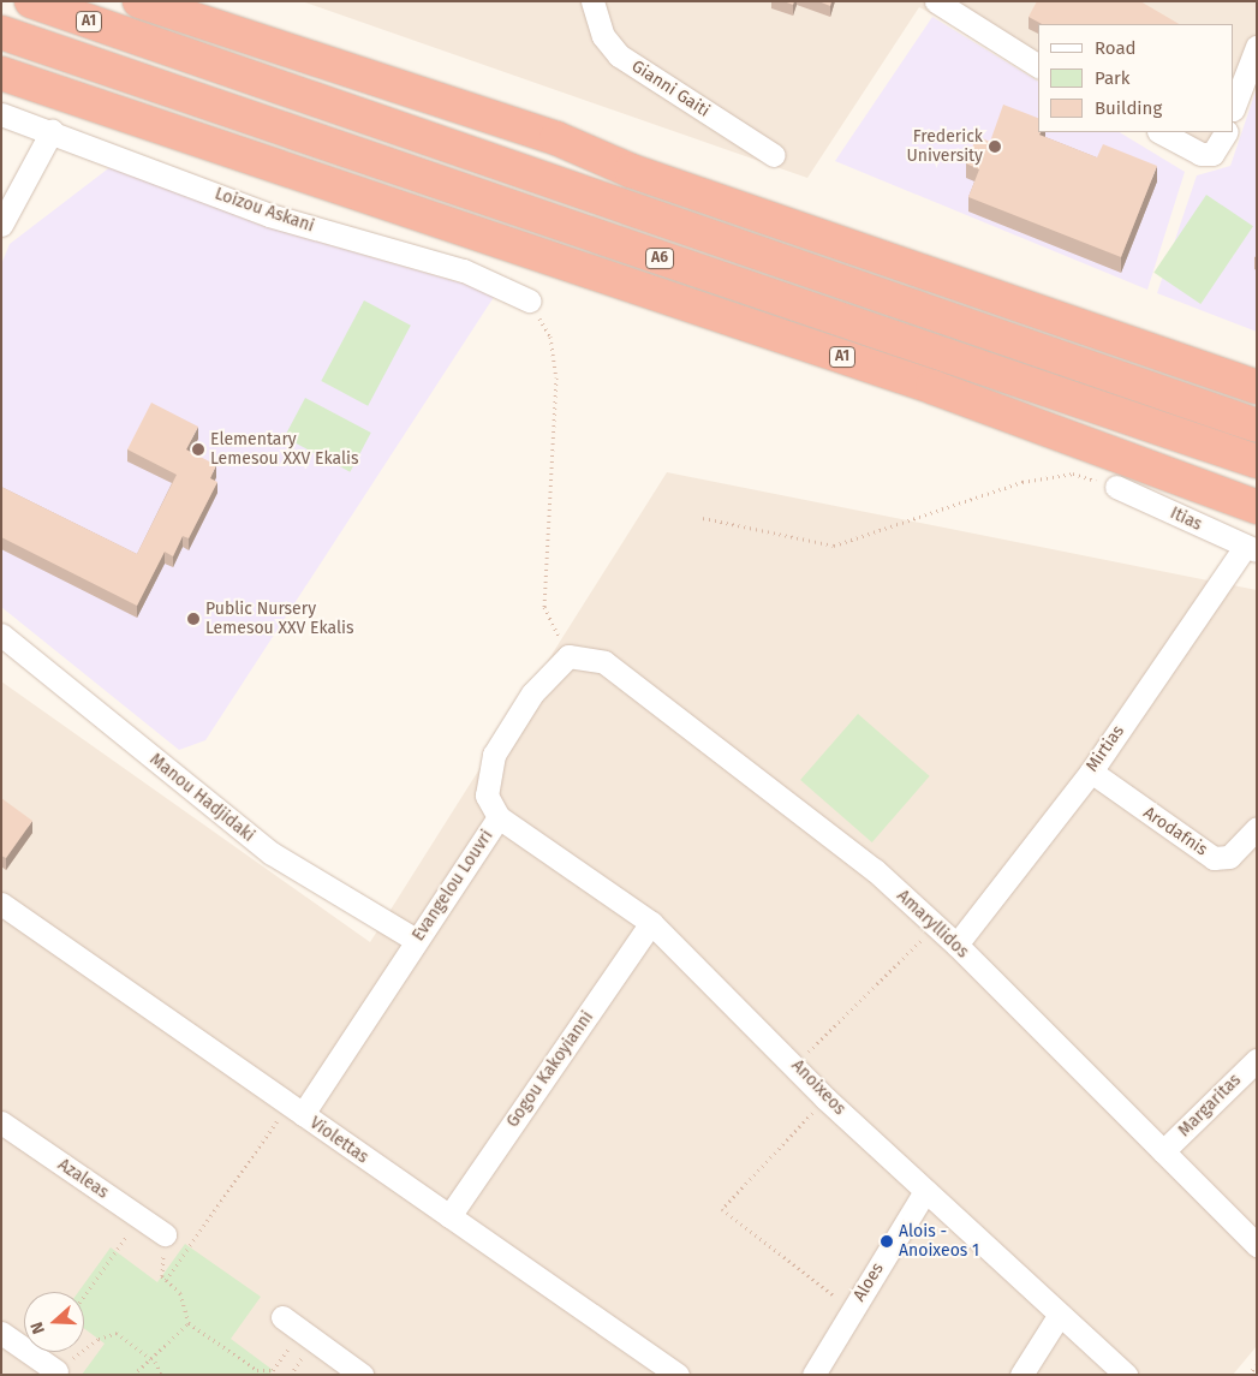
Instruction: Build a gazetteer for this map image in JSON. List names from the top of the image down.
{
  "streets": {
    "highway": ["A1", "A6"],
    "street": [
      "Gianni Gaiti",
      "Loizou Askani",
      "Itias",
      "Mirtias",
      "Manou Hadjidaki",
      "Arodafnis",
      "Evangelou Louvri",
      "Amaryllidos",
      "Gogou Kakoyianni",
      "Anoixeos",
      "Margaritas",
      "Violettas",
      "Azaleas",
      "Aloes"
    ]
  },
  "crossings": [
    ["A1", "A6"],
    ["Itias", "Mirtias"],
    ["Mirtias", "Arodafnis"],
    ["Mirtias", "Amaryllidos"],
    ["Manou Hadjidaki", "Evangelou Louvri"],
    ["Evangelou Louvri", "Amaryllidos"],
    ["Evangelou Louvri", "Anoixeos"],
    ["Evangelou Louvri", "Violettas"],
    ["Amaryllidos", "Margaritas"],
    ["Gogou Kakoyianni", "Anoixeos"],
    ["Gogou Kakoyianni", "Violettas"],
    ["Anoixeos", "Aloes"]
  ],
  "places": [
    "Frederick University",
    "Elementary Lemesou XXV Ekalis",
    "Public Nursery Lemesou XXV Ekalis",
    "Alois - Anoixeos 1"
  ],
  "legend": ["Road", "Park", "Building"],
  "north": "left"
}
